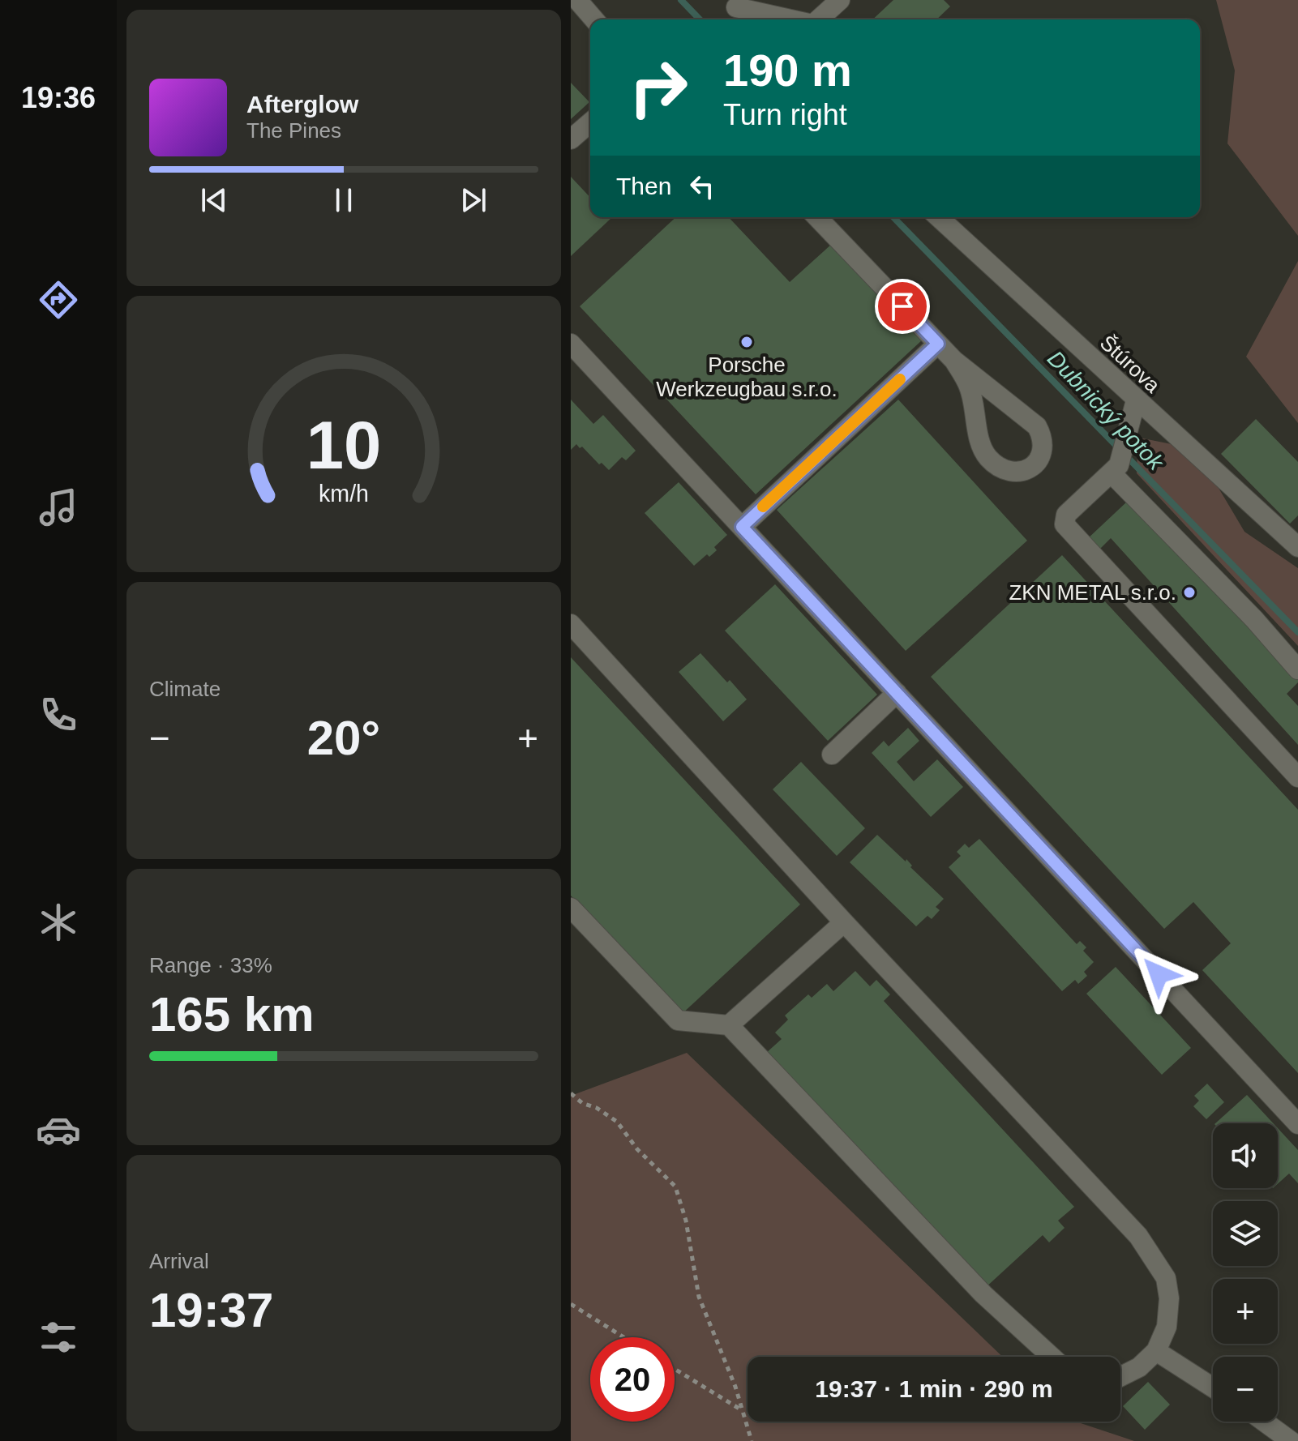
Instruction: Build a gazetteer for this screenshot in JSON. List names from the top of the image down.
{
  "streets": {
    "lane": ["Štúrova"]
  },
  "water": ["Dubnický potok"],
  "places": ["Porsche Werkzeugbau s.r.o.", "ZKN METAL s.r.o."],
  "page": {
    "tabs": "19:36",
    "turn": ["190 m", "Turn right"],
    "song": ["Afterglow", "The Pines"],
    "then": "Then",
    "tile": [
      "Climate",
      ["Range · 33%", "165 km"],
      ["Arrival", "19:37"]
    ],
    "heat": ["−", "20°", "+"],
    "map_buttons": ["+", "−"],
    "limit": "20",
    "trip": "19:37 · 1 min · 290 m",
    "gauge": ["10", "km/h"]
  }
}
